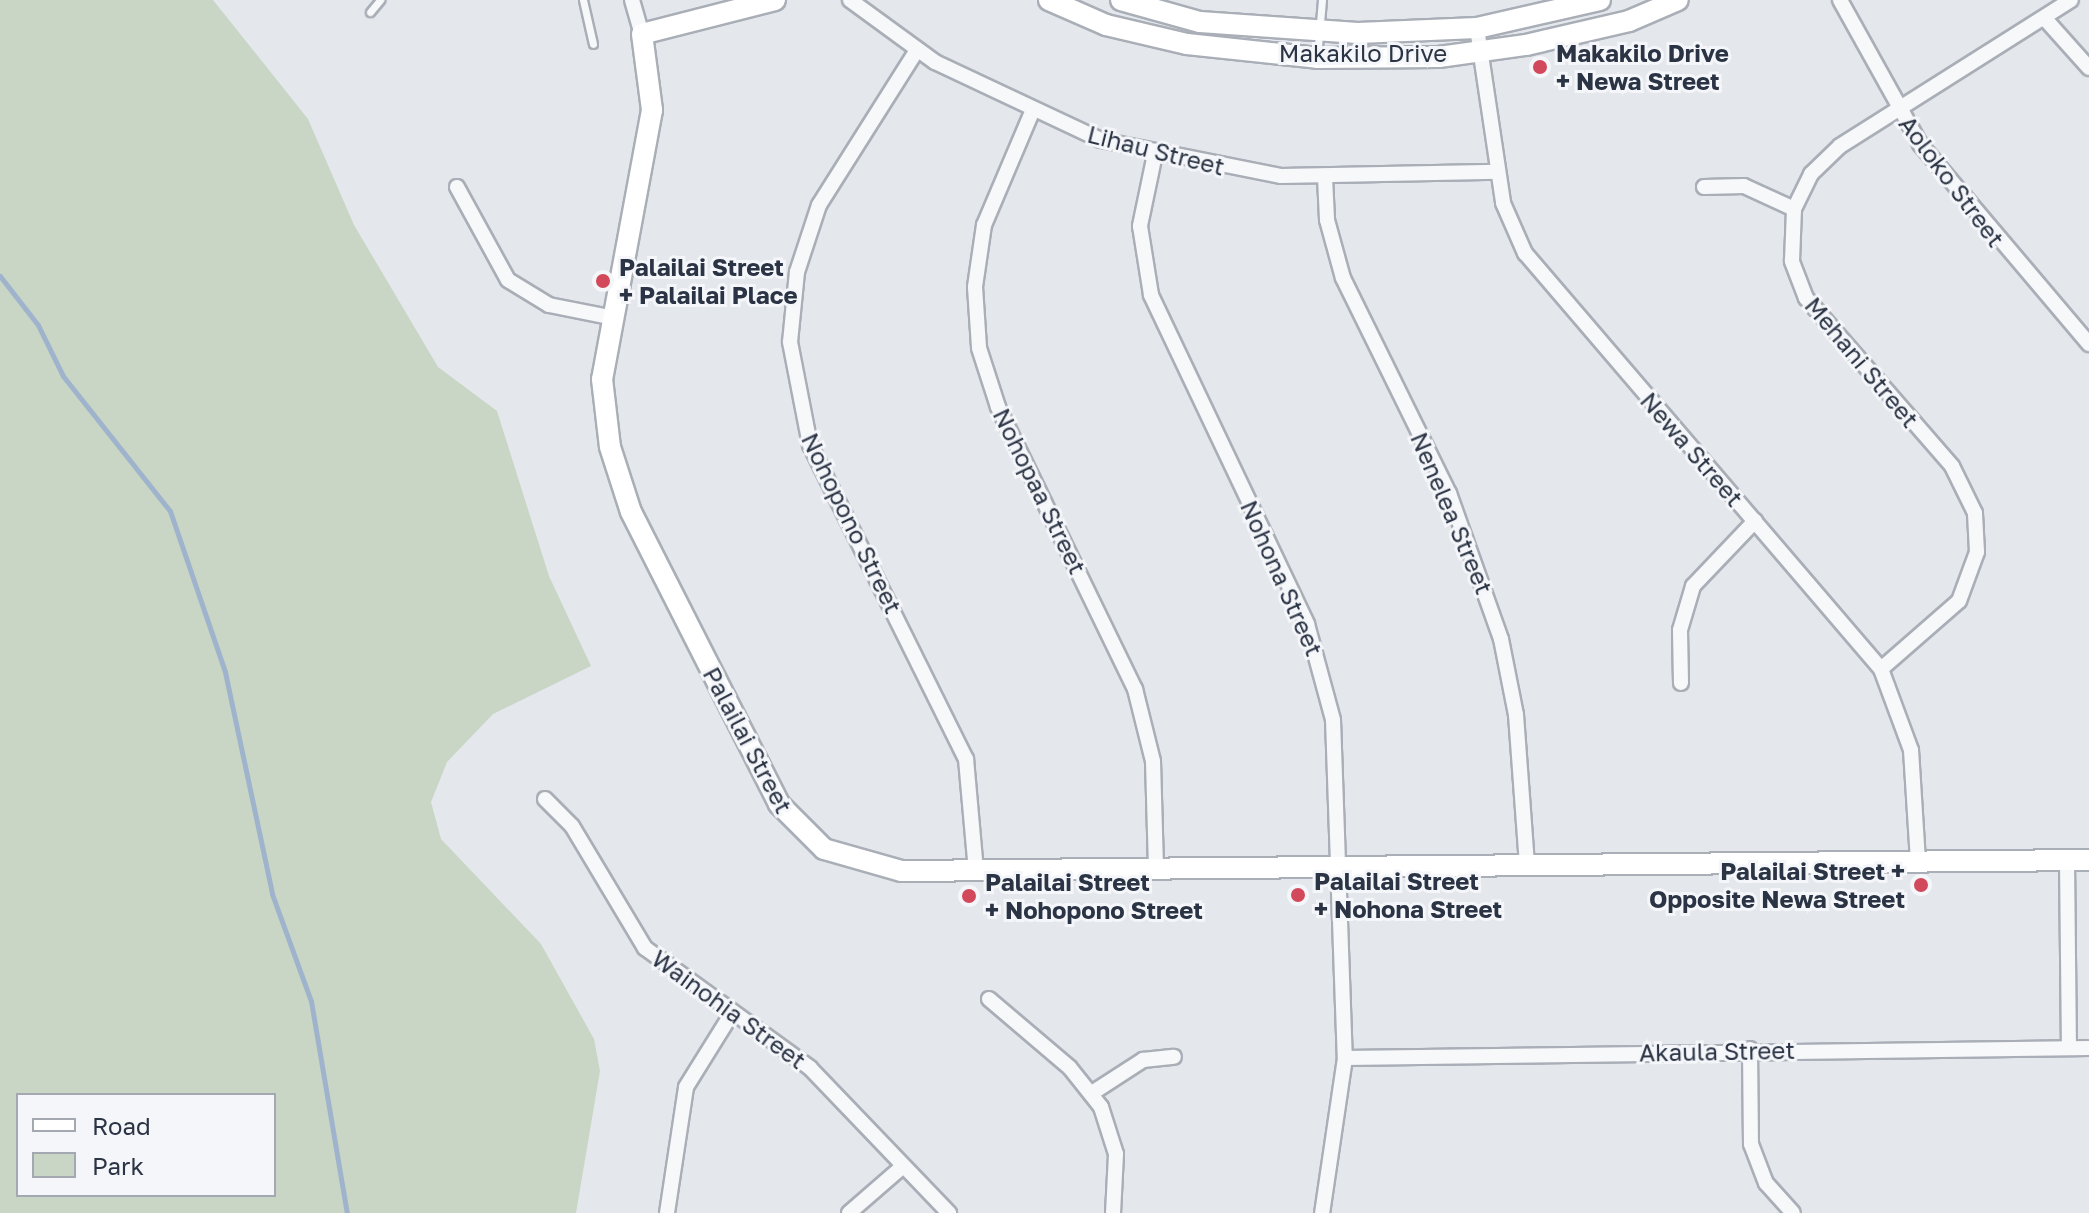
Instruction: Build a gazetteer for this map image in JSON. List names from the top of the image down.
{
  "streets": {
    "street": [
      "Makakilo Drive",
      "Lihau Street",
      "Aoloko Street",
      "Mehani Street",
      "Newa Street",
      "Nohopaa Street",
      "Nenelea Street",
      "Nohopono Street",
      "Nohona Street",
      "Palailai Street",
      "Wainohia Street",
      "Akaula Street"
    ]
  },
  "crossings": [
    ["Makakilo Drive", "Newa Street"],
    ["Lihau Street", "Newa Street"],
    ["Lihau Street", "Nohopaa Street"],
    ["Lihau Street", "Nenelea Street"],
    ["Lihau Street", "Nohopono Street"],
    ["Lihau Street", "Nohona Street"],
    ["Mehani Street", "Newa Street"],
    ["Newa Street", "Palailai Street"],
    ["Nohopaa Street", "Palailai Street"],
    ["Nenelea Street", "Palailai Street"],
    ["Nohopono Street", "Palailai Street"],
    ["Nohona Street", "Palailai Street"],
    ["Nohona Street", "Akaula Street"]
  ],
  "places": [
    "Makakilo Drive + Newa Street",
    "Palailai Street + Palailai Place",
    "Palailai Street + Opposite Newa Street",
    "Palailai Street + Nohona Street",
    "Palailai Street + Nohopono Street"
  ],
  "legend": ["Road", "Park"]
}
